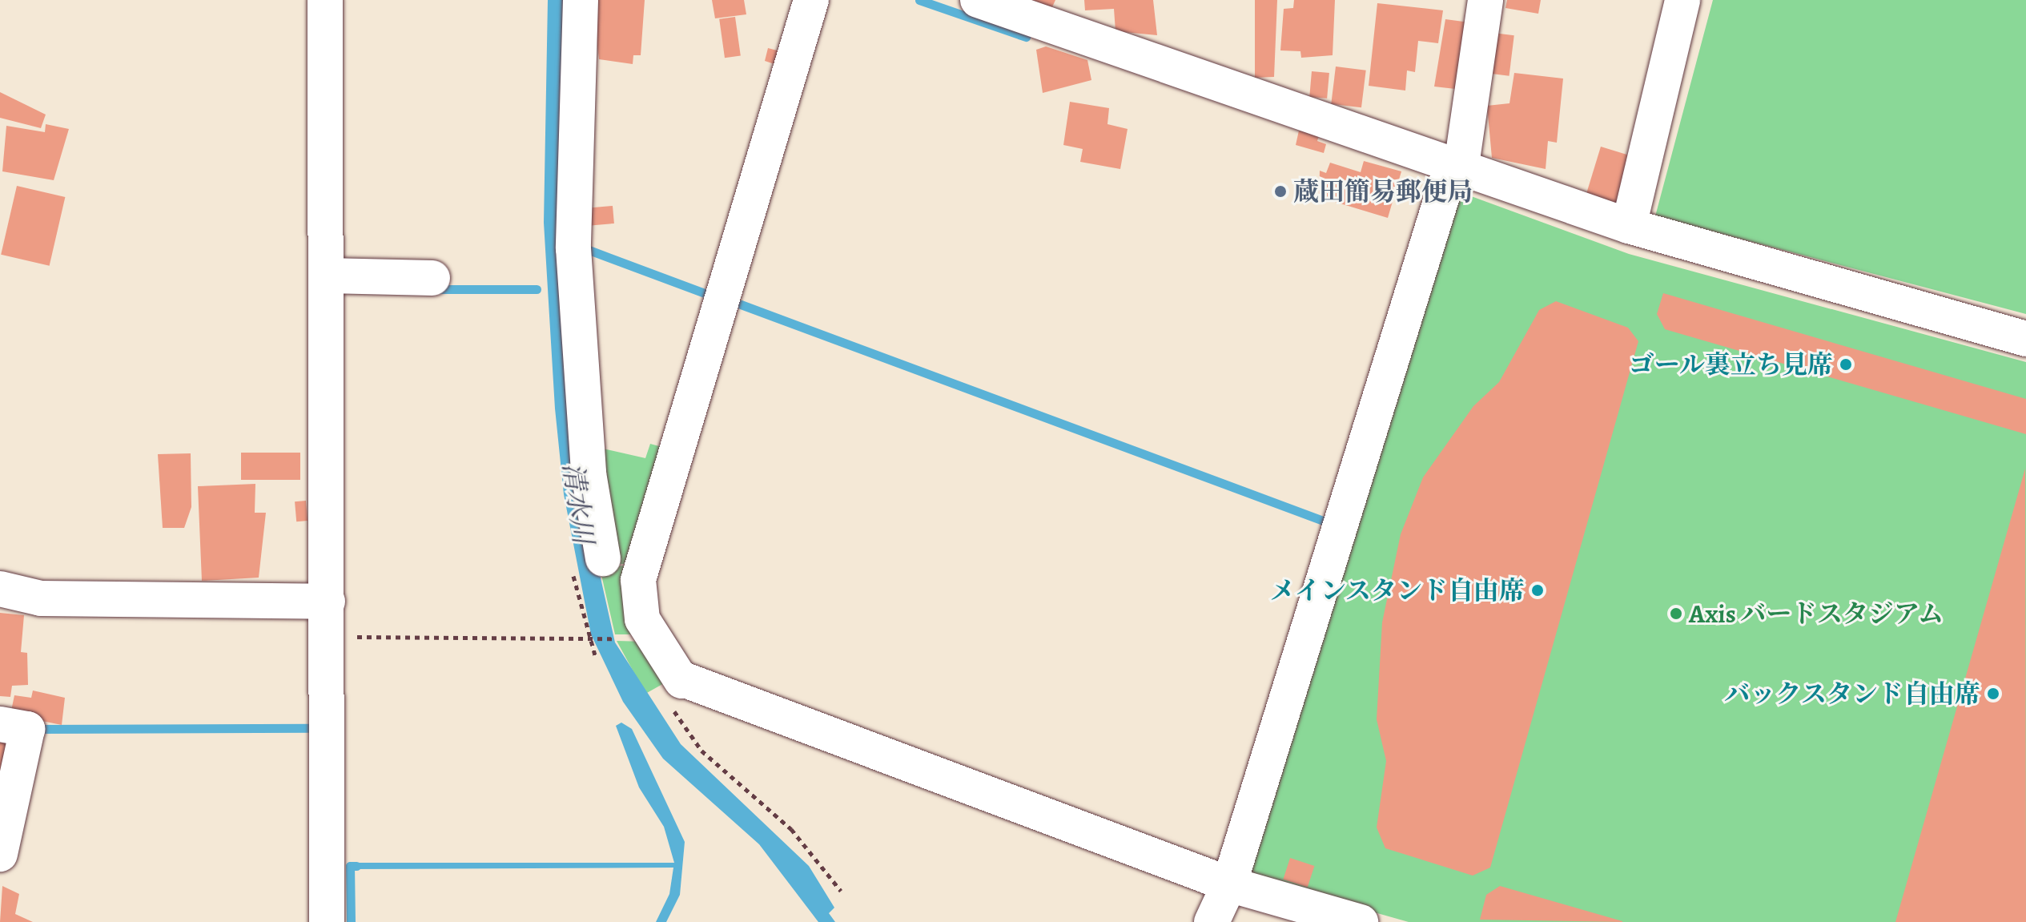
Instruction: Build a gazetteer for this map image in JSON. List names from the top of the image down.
{
  "water": ["清水川"],
  "places": [
    "蔵田簡易郵便局",
    "ゴール裏立ち見席",
    "メインスタンド自由席",
    "Axis バードスタジアム",
    "バックスタンド自由席"
  ]
}
